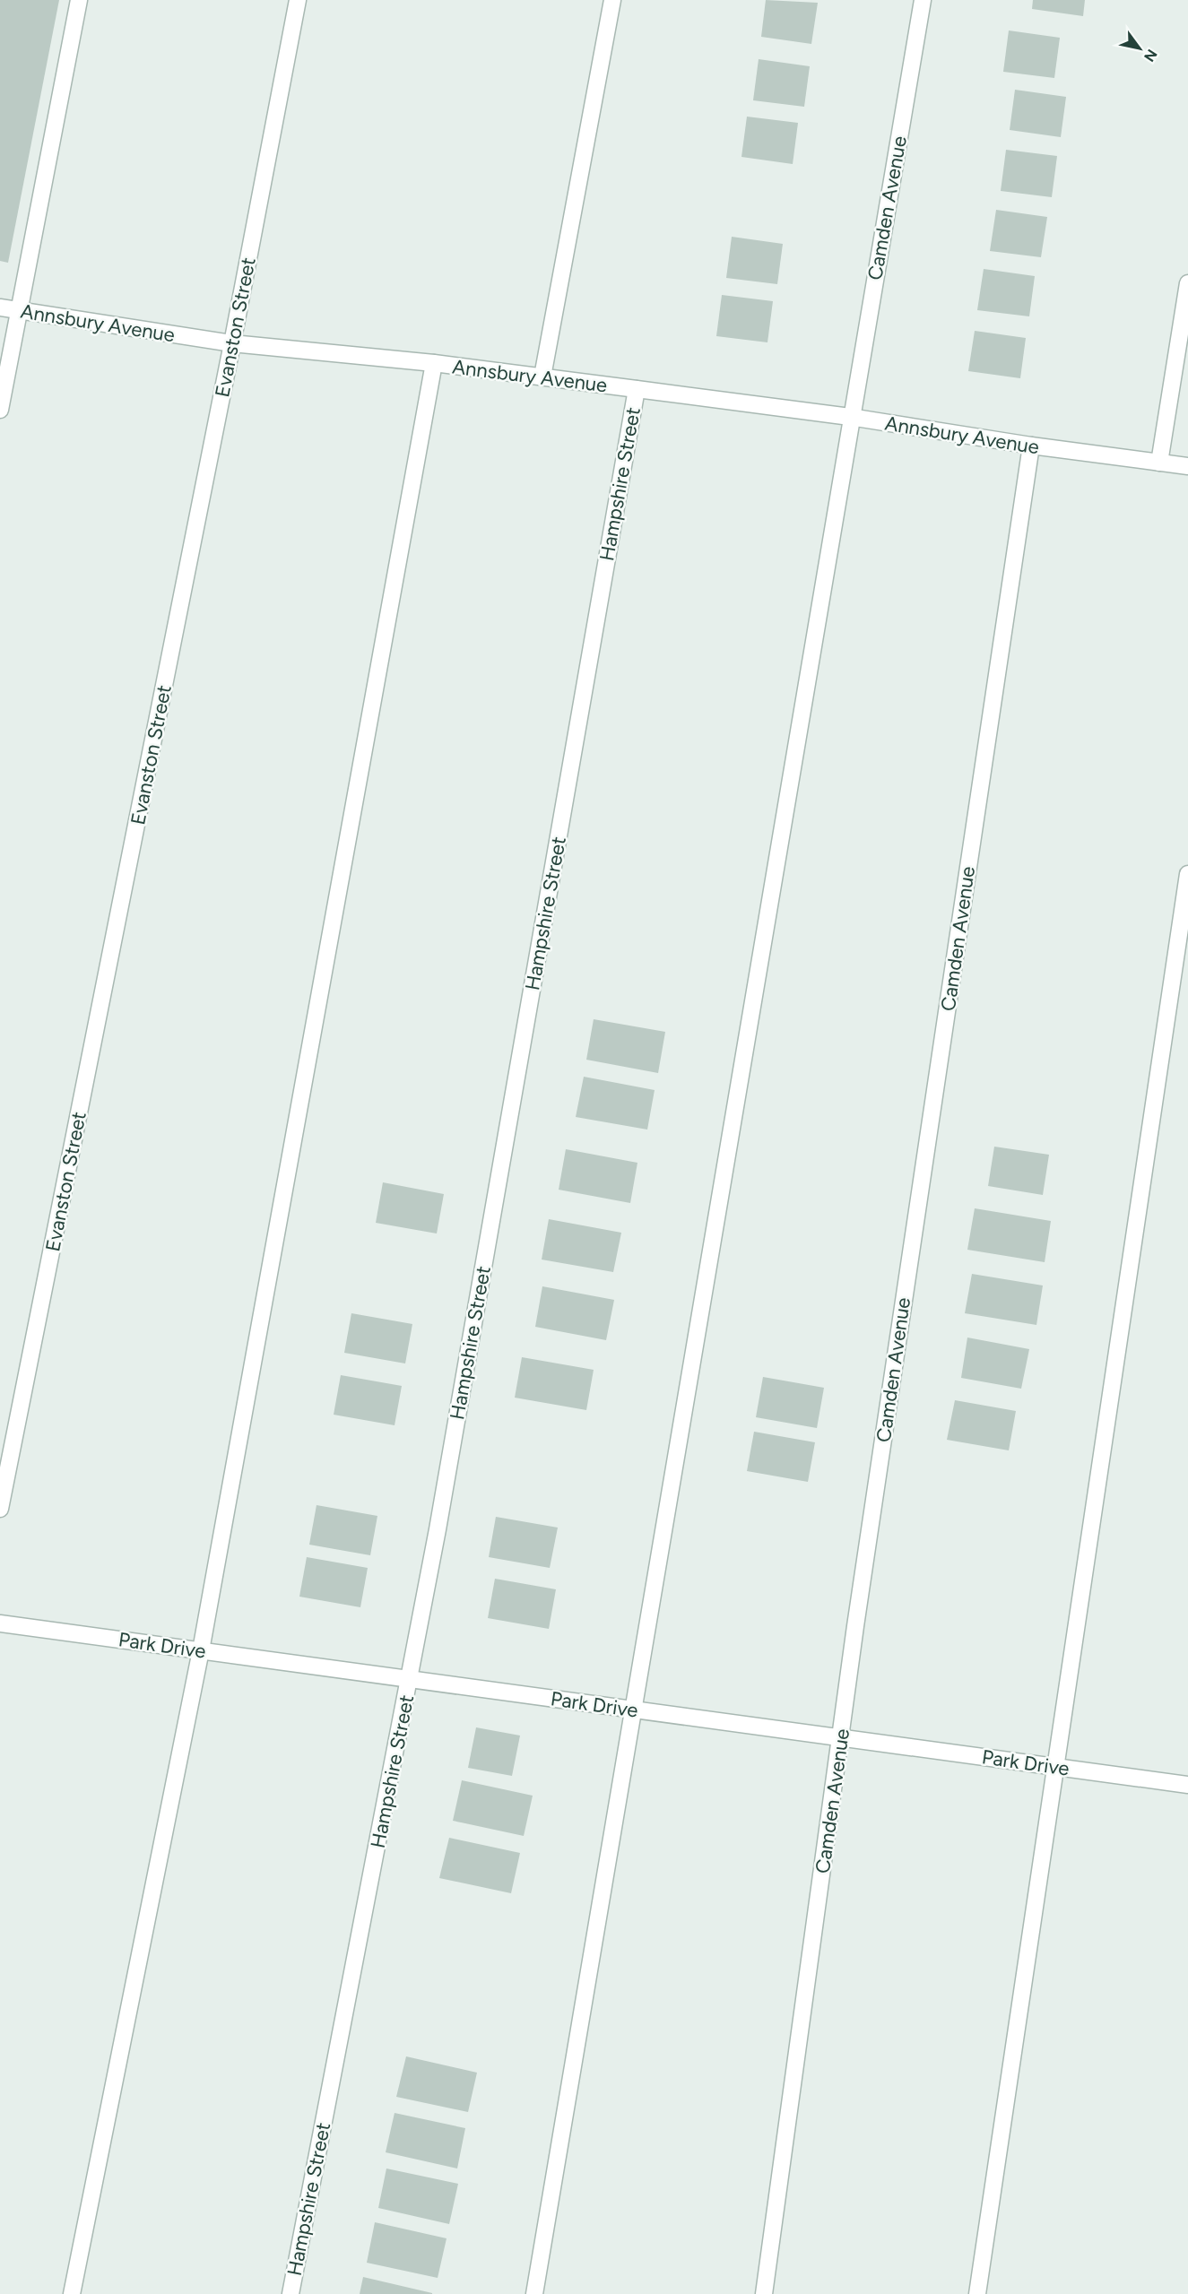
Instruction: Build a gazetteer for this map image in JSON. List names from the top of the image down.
{
  "streets": {
    "street": [
      "Camden Avenue",
      "Annsbury Avenue",
      "Evanston Street",
      "Hampshire Street",
      "Park Drive"
    ]
  },
  "crossings": [
    ["Camden Avenue", "Annsbury Avenue"],
    ["Camden Avenue", "Park Drive"],
    ["Annsbury Avenue", "Evanston Street"],
    ["Annsbury Avenue", "Hampshire Street"],
    ["Hampshire Street", "Park Drive"]
  ],
  "north": "bottom right"
}
